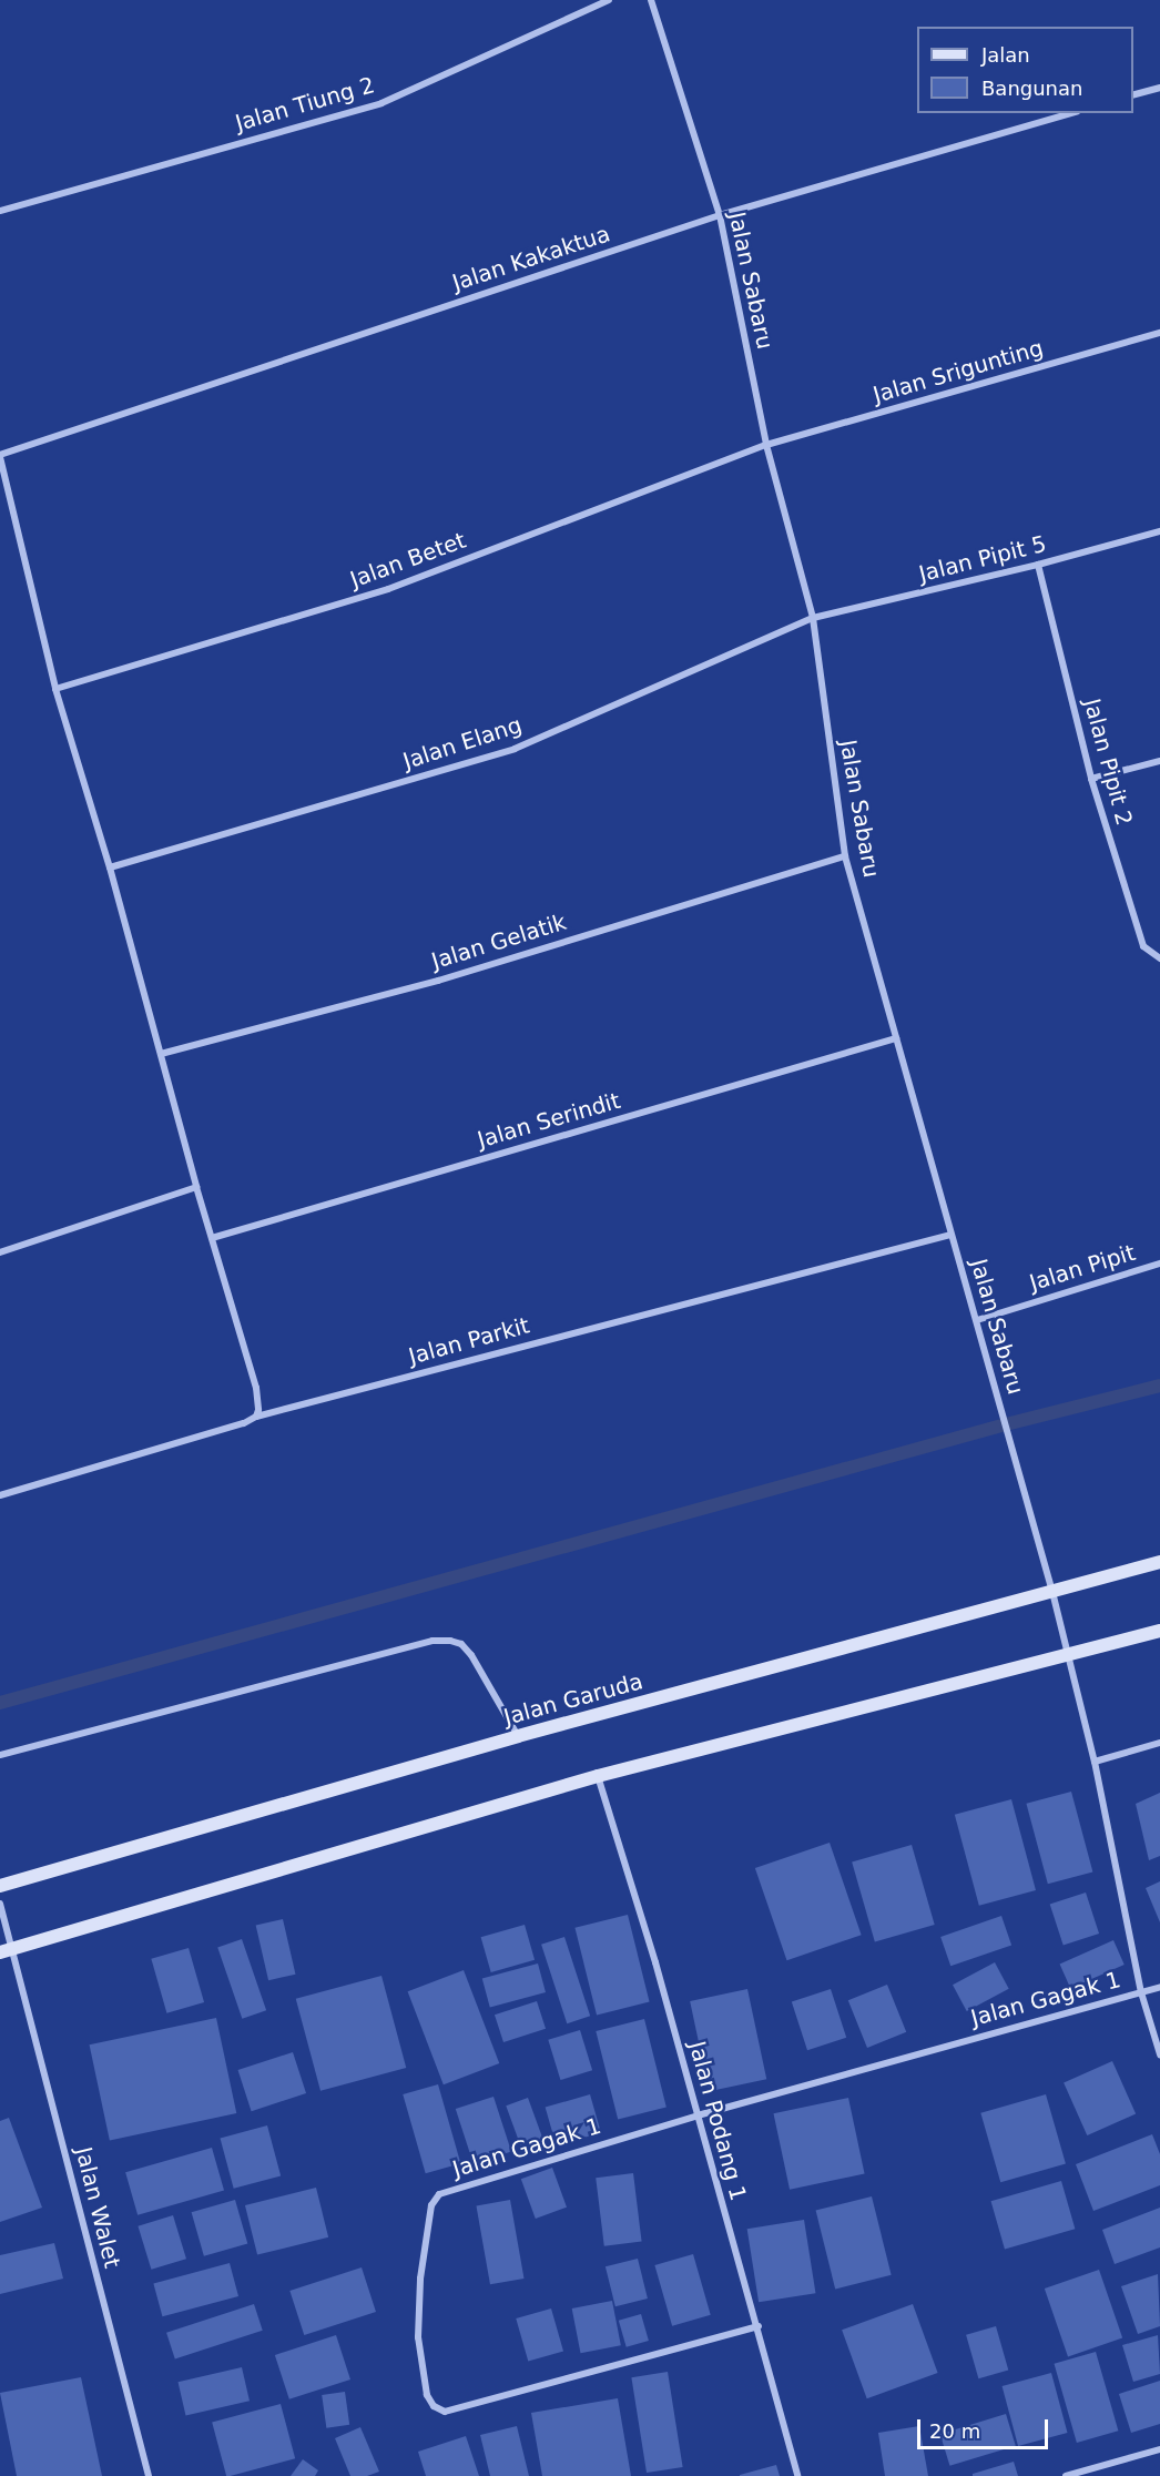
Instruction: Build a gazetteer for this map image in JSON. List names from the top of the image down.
{
  "streets": {
    "main road": ["Jalan Garuda"],
    "street": [
      "Jalan Tiung 2",
      "Jalan Kakaktua",
      "Jalan Sabaru",
      "Jalan Srigunting",
      "Jalan Pipit 5",
      "Jalan Betet",
      "Jalan Elang",
      "Jalan Pipit 2",
      "Jalan Gelatik",
      "Jalan Serindit",
      "Jalan Pipit",
      "Jalan Parkit",
      "Jalan Gagak 1",
      "Jalan Podang 1",
      "Jalan Walet"
    ]
  },
  "crossings": [
    ["Jalan Kakaktua", "Jalan Sabaru"],
    ["Jalan Sabaru", "Jalan Srigunting"],
    ["Jalan Sabaru", "Jalan Pipit 5"],
    ["Jalan Sabaru", "Jalan Betet"],
    ["Jalan Sabaru", "Jalan Elang"],
    ["Jalan Sabaru", "Jalan Gelatik"],
    ["Jalan Sabaru", "Jalan Serindit"],
    ["Jalan Sabaru", "Jalan Pipit"],
    ["Jalan Sabaru", "Jalan Parkit"],
    ["Jalan Sabaru", "Jalan Garuda"],
    ["Jalan Sabaru", "Jalan Gagak 1"],
    ["Jalan Srigunting", "Jalan Betet"],
    ["Jalan Pipit 5", "Jalan Elang"],
    ["Jalan Pipit 5", "Jalan Pipit 2"],
    ["Jalan Gagak 1", "Jalan Podang 1"]
  ],
  "legend": ["Jalan", "Bangunan"],
  "scale_bar": "20 m"
}
